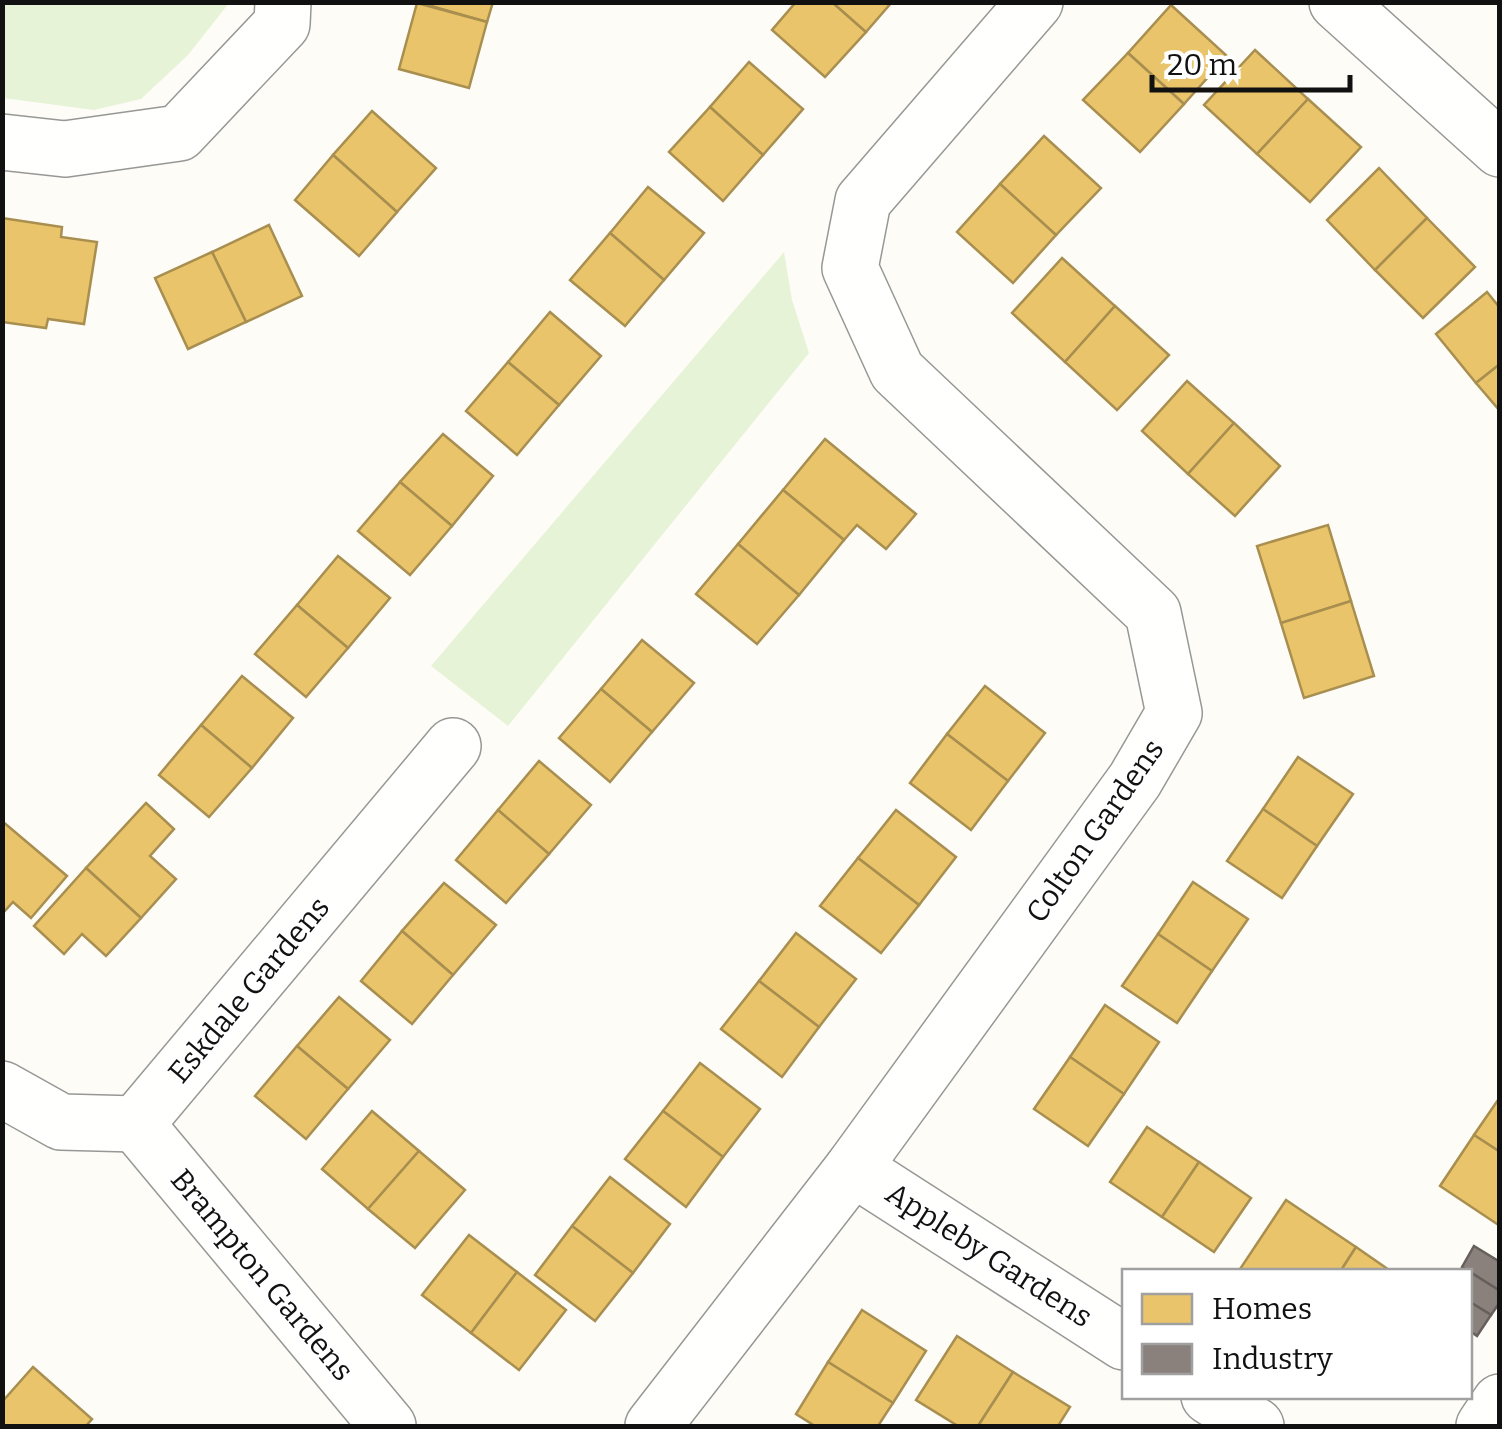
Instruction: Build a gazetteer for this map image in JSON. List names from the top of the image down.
{
  "streets": {
    "street": [
      "Colton Gardens",
      "Eskdale Gardens",
      "Appleby Gardens",
      "Brampton Gardens"
    ]
  },
  "crossings": [
    ["Colton Gardens", "Appleby Gardens"],
    ["Eskdale Gardens", "Brampton Gardens"]
  ],
  "legend": ["Homes", "Industry"],
  "scale_bar": "20 m"
}
